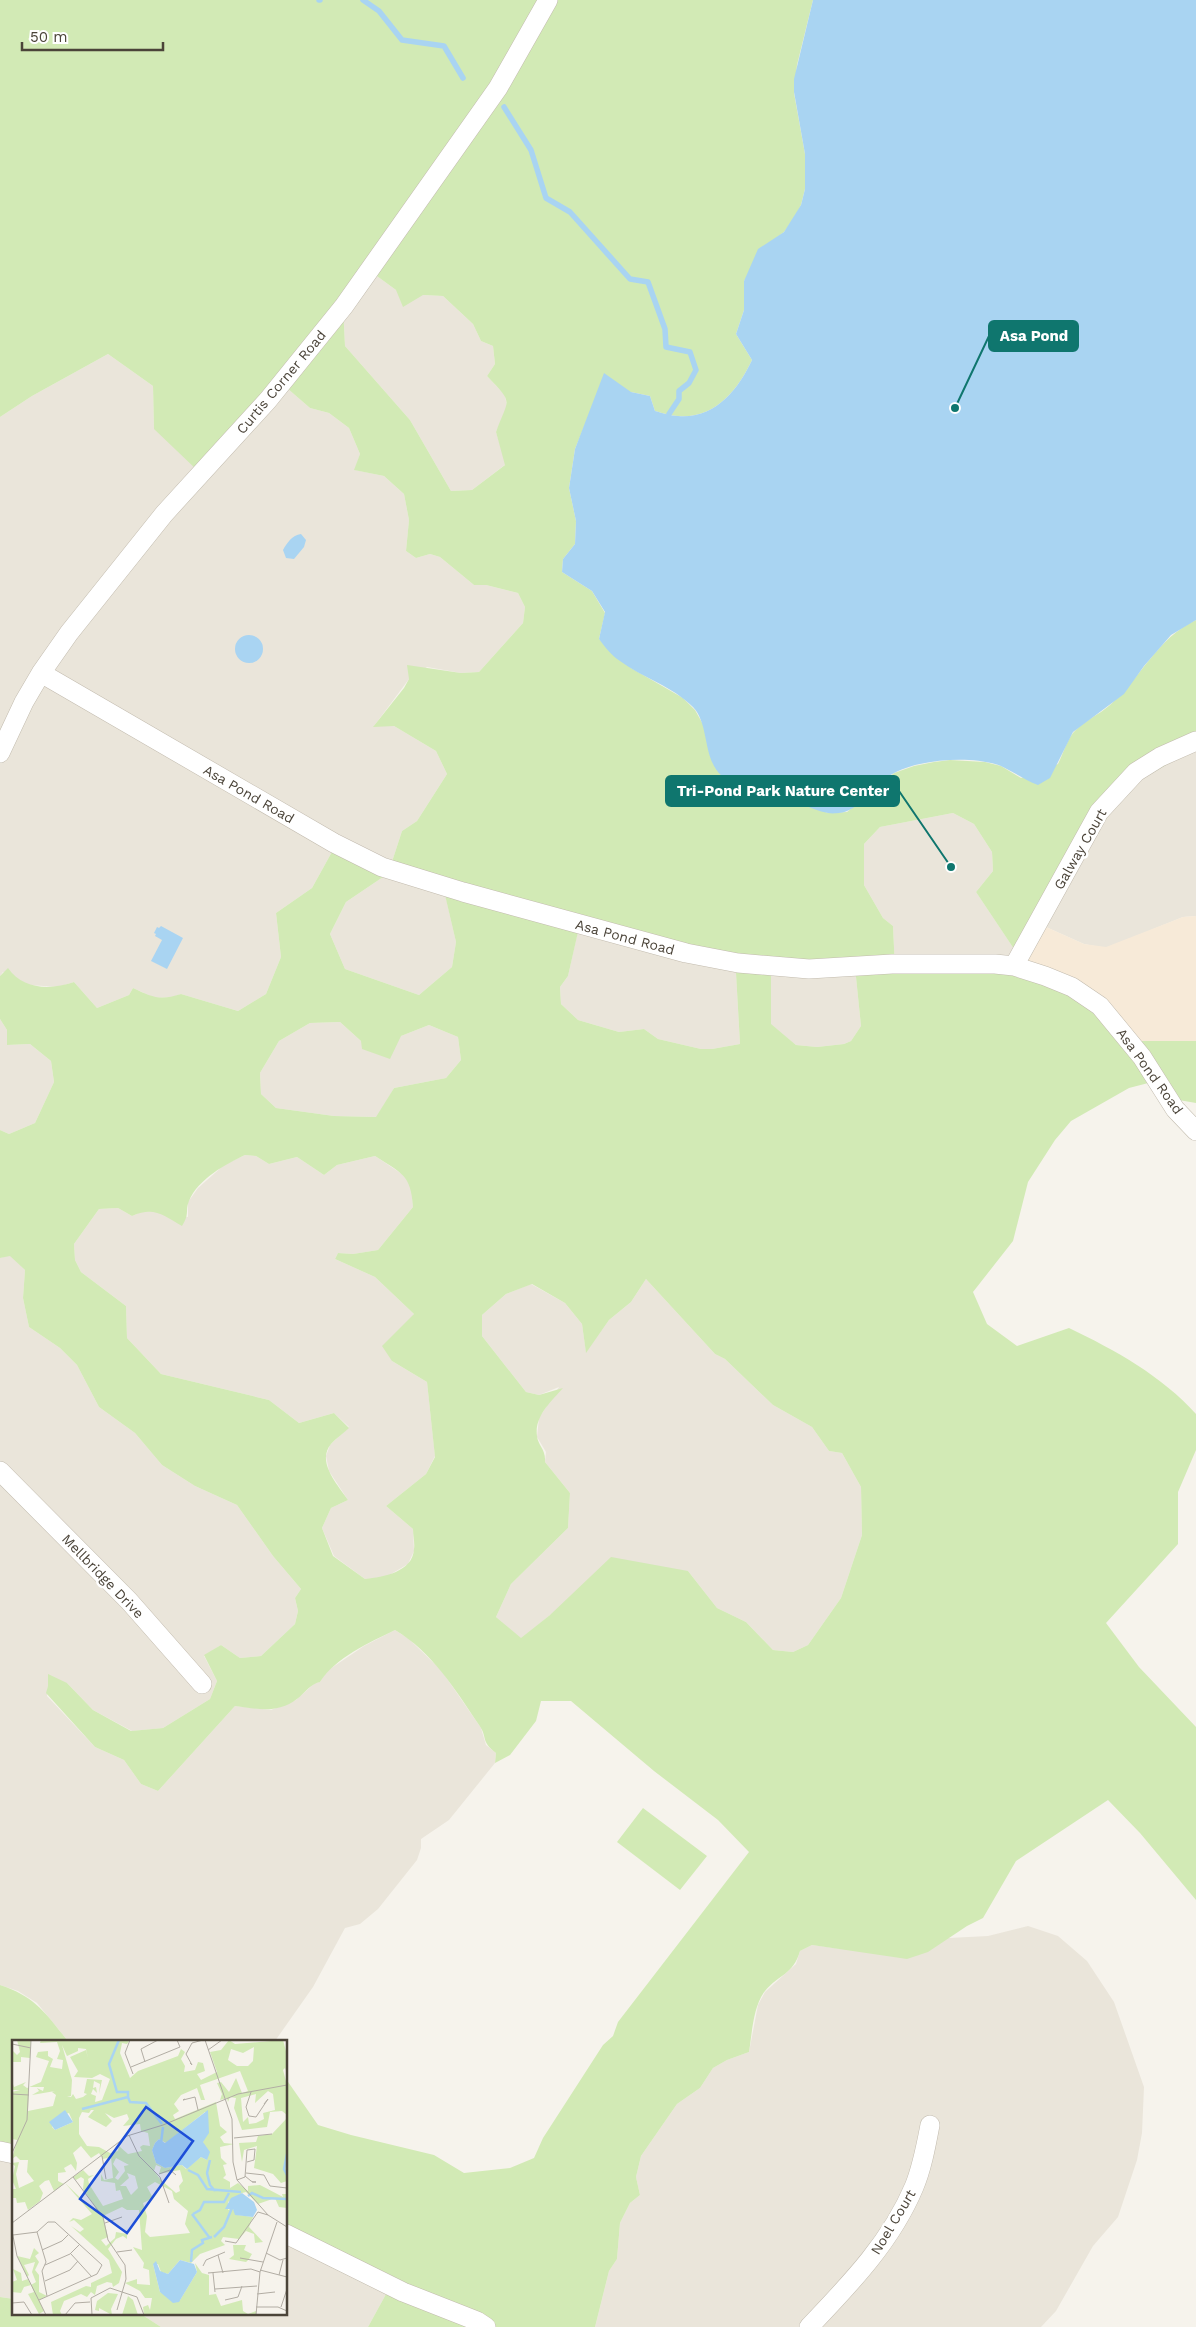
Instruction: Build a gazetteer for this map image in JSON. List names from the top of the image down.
{
  "streets": {
    "street": [
      "Curtis Corner Road",
      "Asa Pond Road",
      "Galway Court",
      "Mellbridge Drive",
      "Noel Court"
    ]
  },
  "crossings": [
    ["Curtis Corner Road", "Asa Pond Road"],
    ["Asa Pond Road", "Galway Court"]
  ],
  "places": ["Asa Pond", "Tri-Pond Park Nature Center"],
  "scale_bar": "50 m"
}
